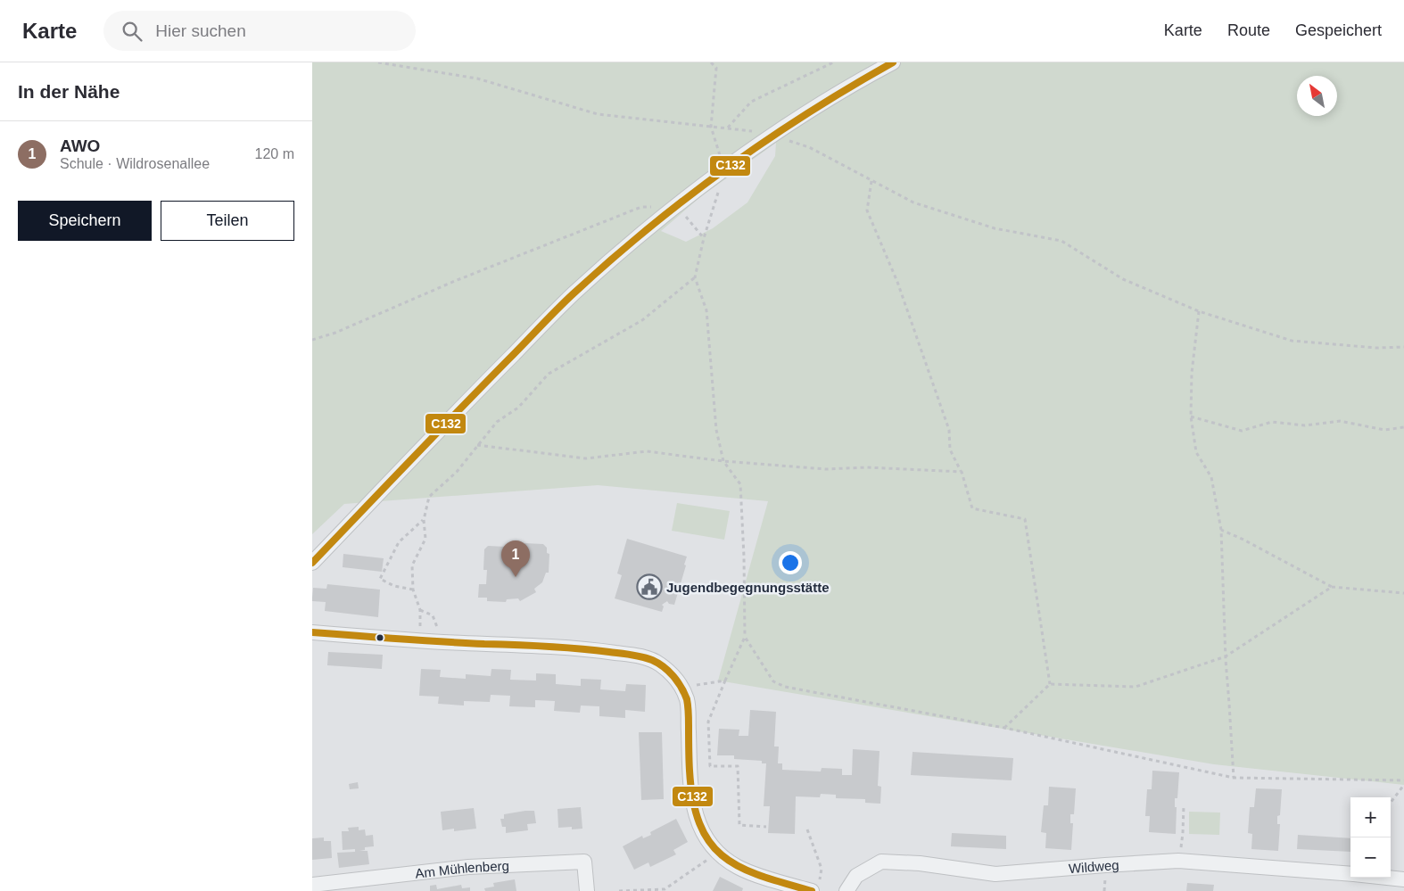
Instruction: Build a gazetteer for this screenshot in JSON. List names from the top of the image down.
{
  "streets": {
    "street": ["Wildweg", "Am Mühlenberg"]
  },
  "places": {
    "public building": ["Jugendbegegnungsstätte"]
  },
  "lines": ["transit line C132"],
  "north": "top left",
  "page": {
    "header": "Karte",
    "search": "Hier suchen",
    "nav": ["Karte", "Route", "Gespeichert"],
    "heading": "In der Nähe",
    "list": [
      {
        "mark": "1",
        "name": "AWO",
        "note": "Schule · Wildrosenallee",
        "value": "120 m"
      }
    ],
    "buttons": ["Speichern", "Teilen"],
    "pins": "1",
    "map_buttons": ["+", "−"]
  }
}
